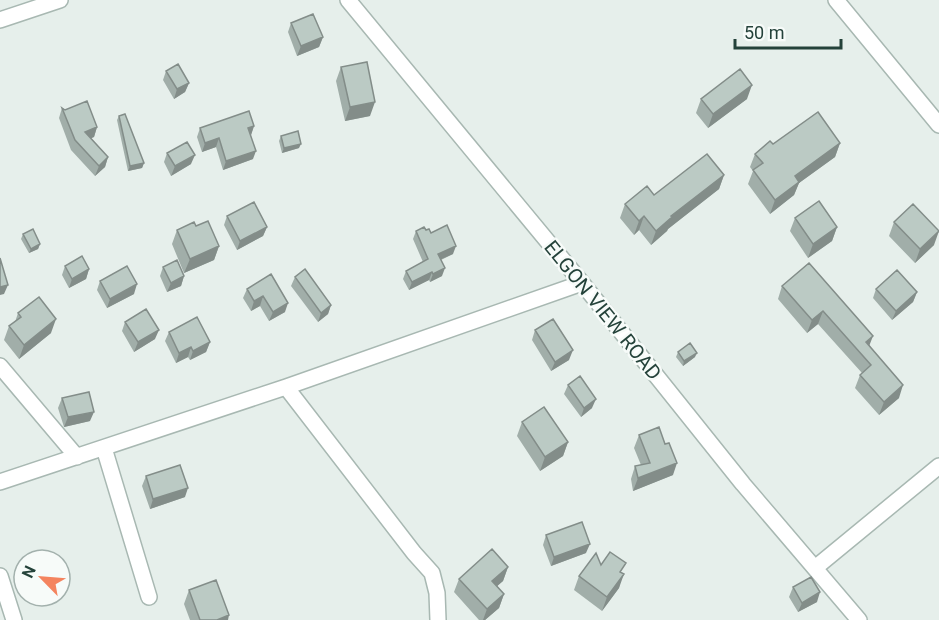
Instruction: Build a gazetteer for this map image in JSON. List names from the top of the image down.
{
  "streets": {
    "street": ["ELGON VIEW ROAD"]
  },
  "scale_bar": "50 m",
  "north": "top left"
}
